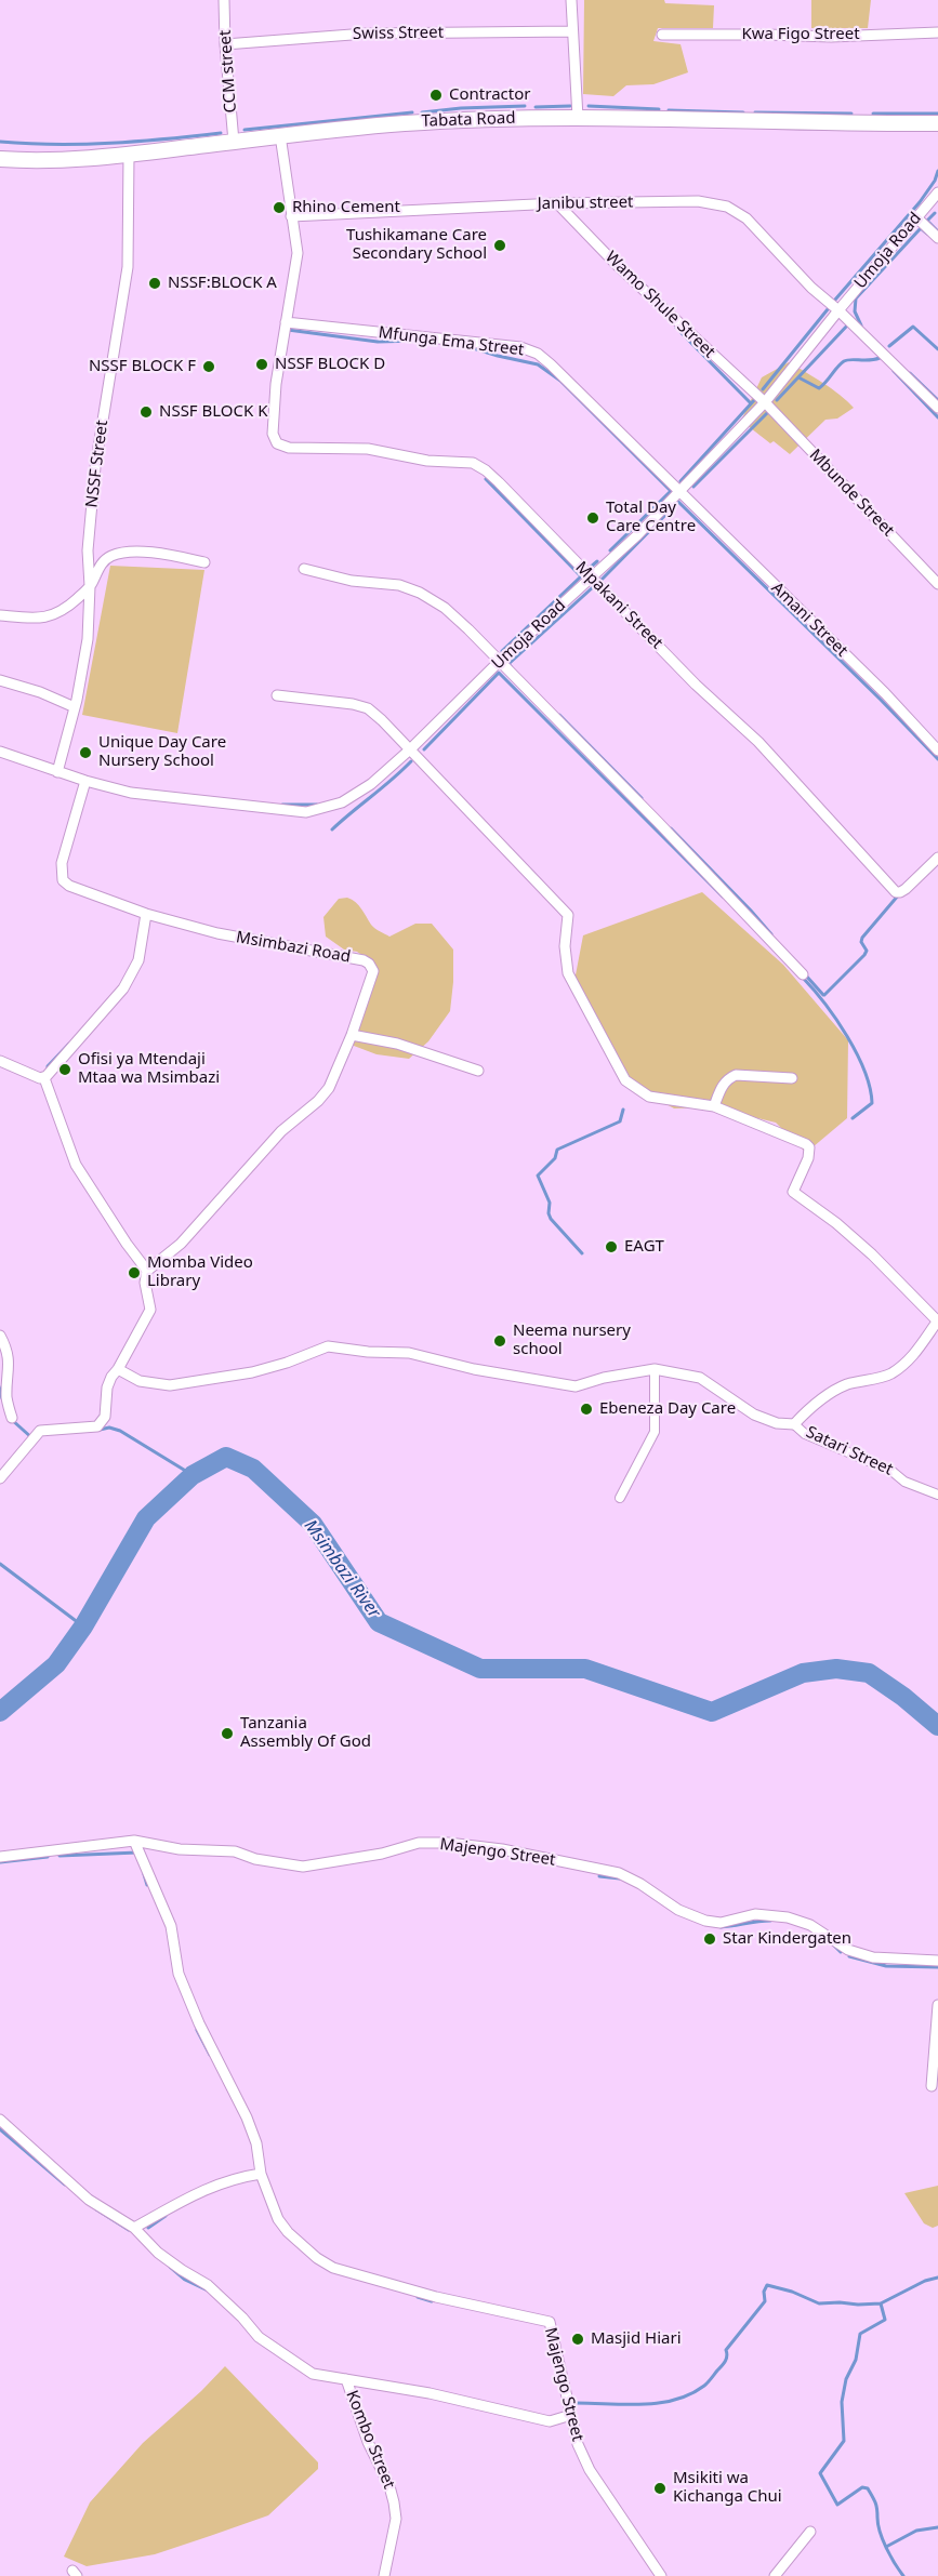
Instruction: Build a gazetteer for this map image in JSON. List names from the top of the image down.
{
  "streets": {
    "main road": ["Tabata Road"],
    "street": [
      "Swiss Street",
      "Kwa Figo Street",
      "CCM street",
      "Janibu street",
      "Umoja Road",
      "Wamo Shule Street",
      "Mfunga Ema Street",
      "NSSF Street",
      "Mbunde Street",
      "Mpakani Street",
      "Amani Street",
      "Msimbazi Road",
      "Satari Street",
      "Majengo Street",
      "Kombo Street"
    ]
  },
  "crossings": [
    ["Swiss Street", "CCM street"],
    ["CCM street", "Tabata Road"],
    ["Tabata Road", "NSSF Street"],
    ["Janibu street", "Umoja Road"],
    ["Janibu street", "Wamo Shule Street"],
    ["Umoja Road", "Wamo Shule Street"],
    ["Umoja Road", "Mfunga Ema Street"],
    ["Umoja Road", "NSSF Street"],
    ["Umoja Road", "Mbunde Street"],
    ["Umoja Road", "Mpakani Street"],
    ["Umoja Road", "Amani Street"],
    ["Umoja Road", "Msimbazi Road"],
    ["Wamo Shule Street", "Mbunde Street"],
    ["Mfunga Ema Street", "Mpakani Street"],
    ["Mfunga Ema Street", "Amani Street"]
  ],
  "water": ["Msimbazi River"],
  "places": [
    "Contractor",
    "Rhino Cement",
    "Tushikamane Care Secondary School",
    "NSSF:BLOCK A",
    "NSSF BLOCK D",
    "NSSF BLOCK F",
    "NSSF BLOCK K",
    "Total Day Care Centre",
    "Unique Day Care Nursery School",
    "Ofisi ya Mtendaji Mtaa wa Msimbazi",
    "EAGT",
    "Momba Video Library",
    "Neema nursery school",
    "Ebeneza Day Care",
    "Tanzania Assembly Of God",
    "Star Kindergaten",
    "Masjid Hiari",
    "Msikiti wa Kichanga Chui"
  ]
}
